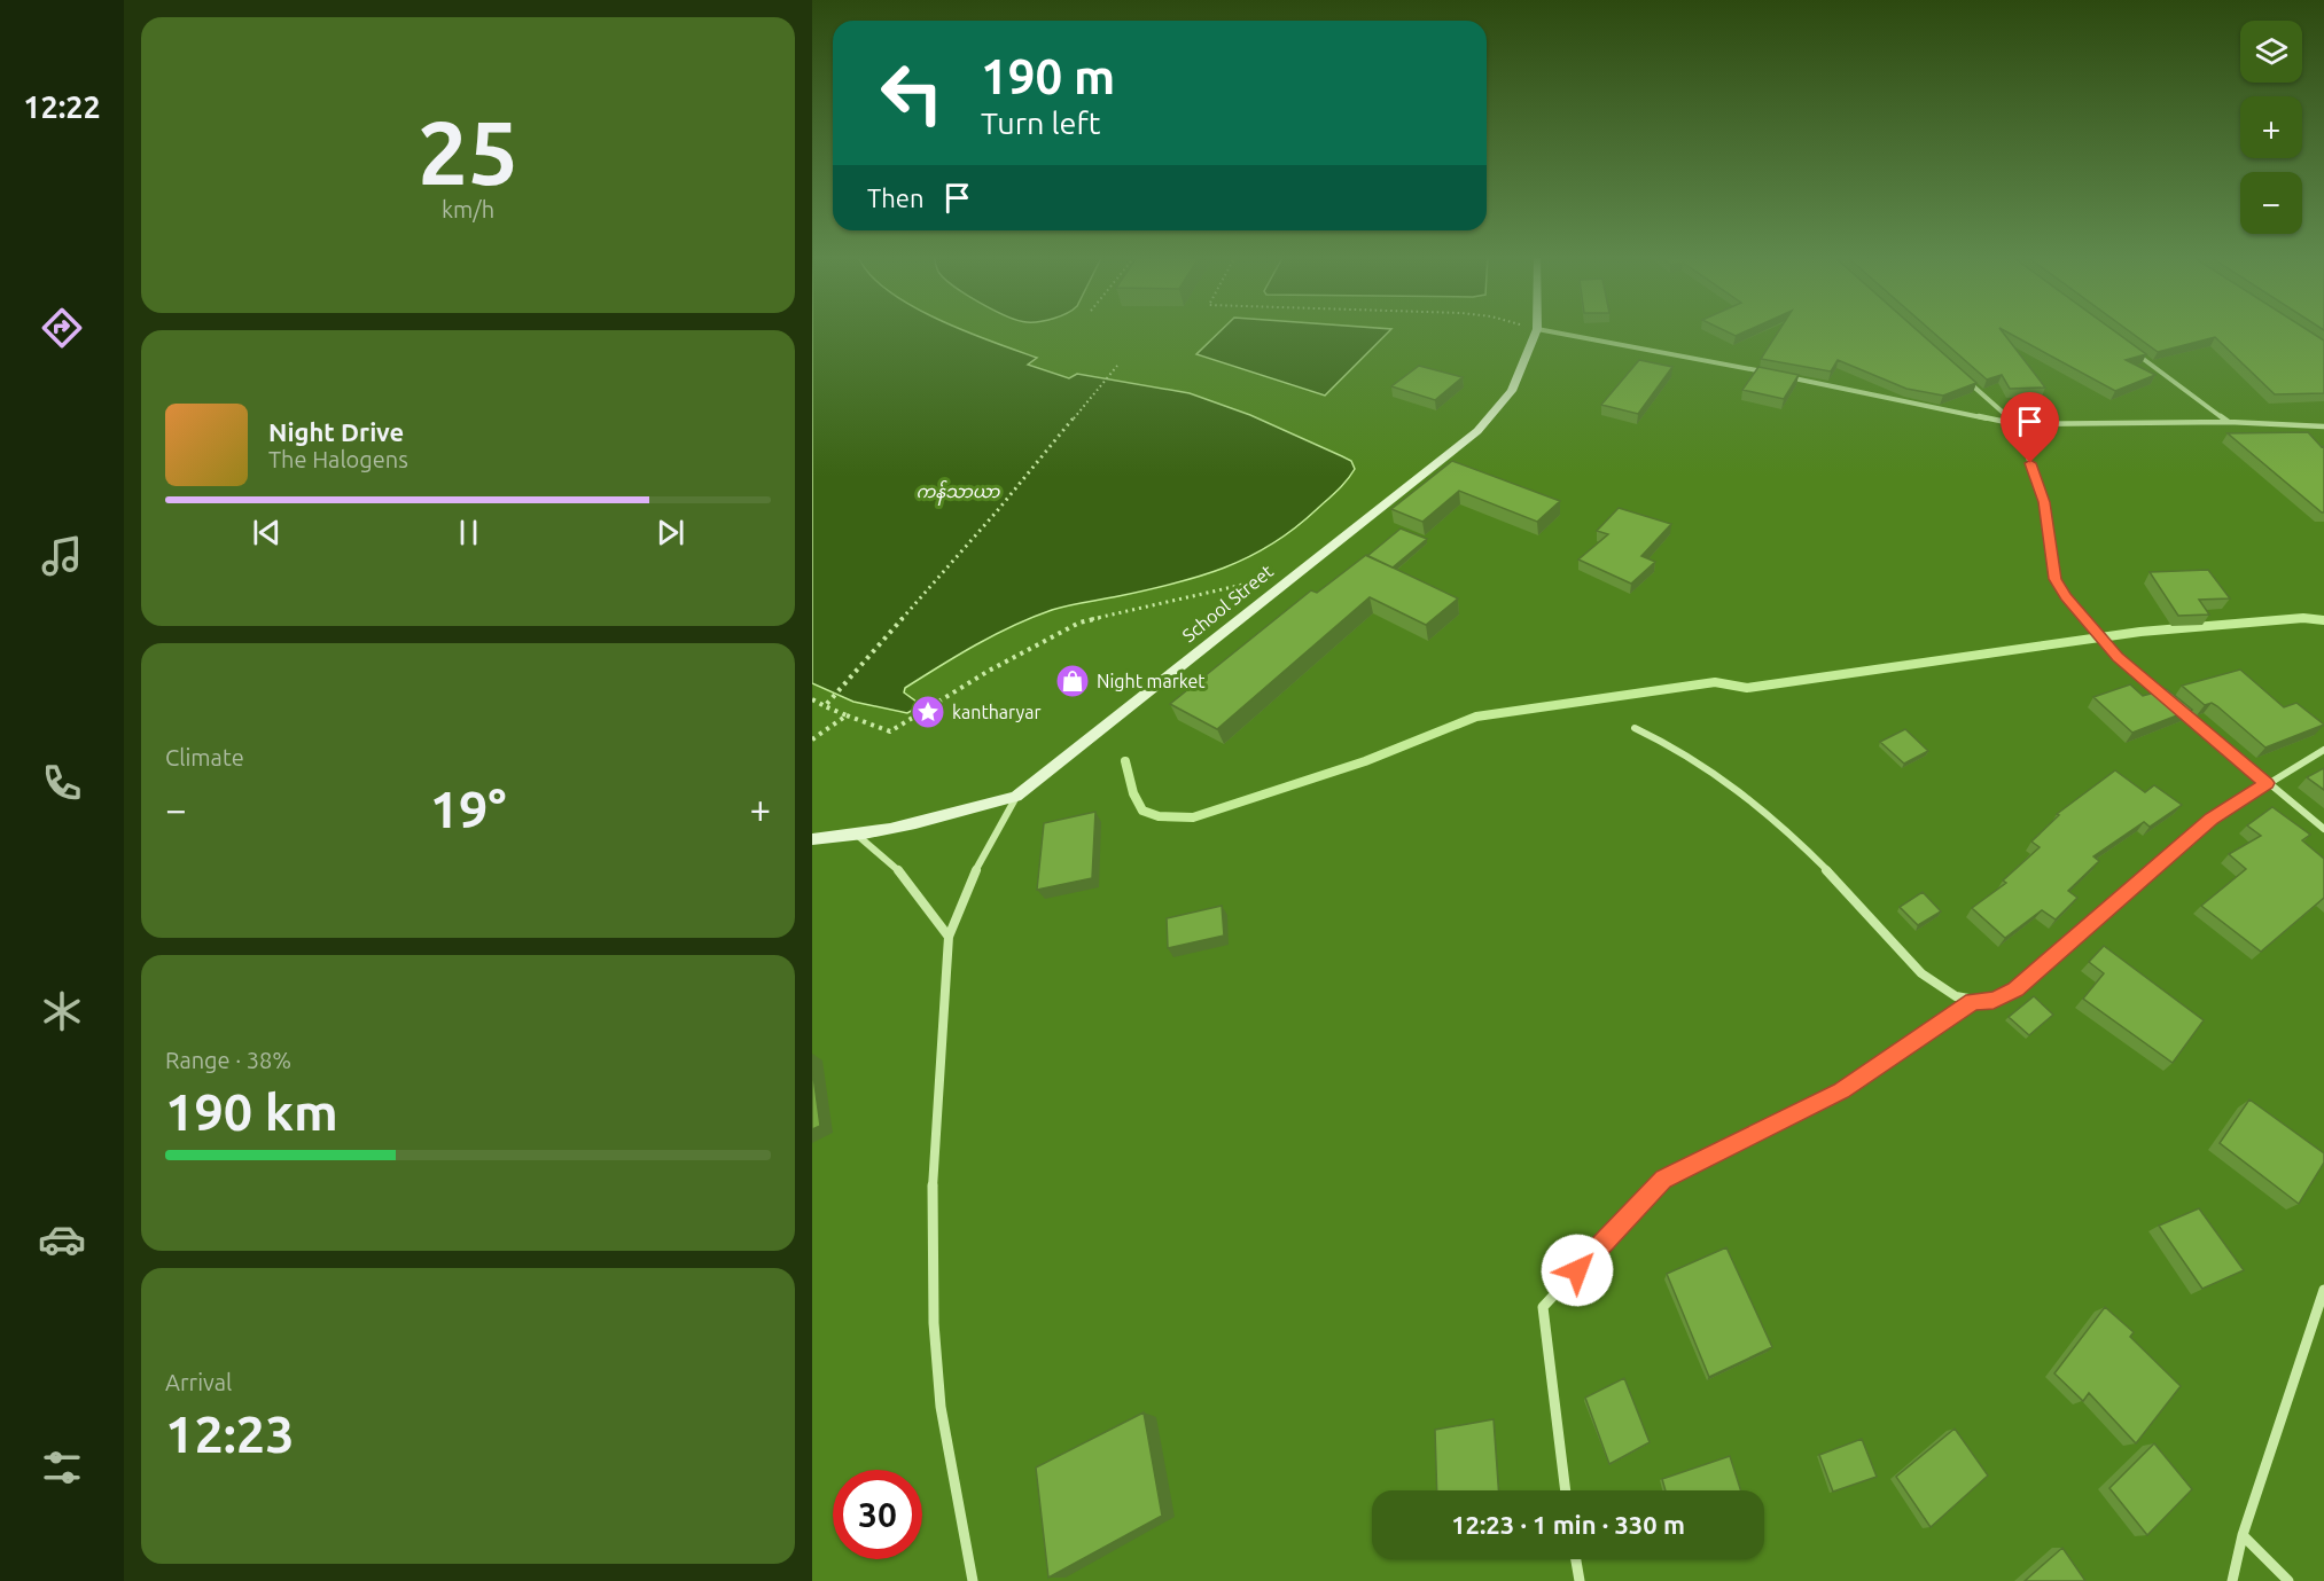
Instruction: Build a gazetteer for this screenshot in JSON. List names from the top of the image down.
{
  "streets": {
    "street": ["School Street"]
  },
  "water": ["ကန်သာယာ"],
  "places": {
    "shop": ["Night market"],
    "place": ["kantharyar"]
  },
  "page": {
    "tabs": "12:22",
    "tile": [
      ["25", "km/h"],
      "Climate",
      ["Range · 38%", "190 km"],
      ["Arrival", "12:23"]
    ],
    "map_buttons": ["+", "−"],
    "turn": ["190 m", "Turn left"],
    "then": "Then",
    "song": ["Night Drive", "The Halogens"],
    "heat": ["−", "19°", "+"],
    "limit": "30",
    "trip": "12:23 · 1 min · 330 m"
  }
}
